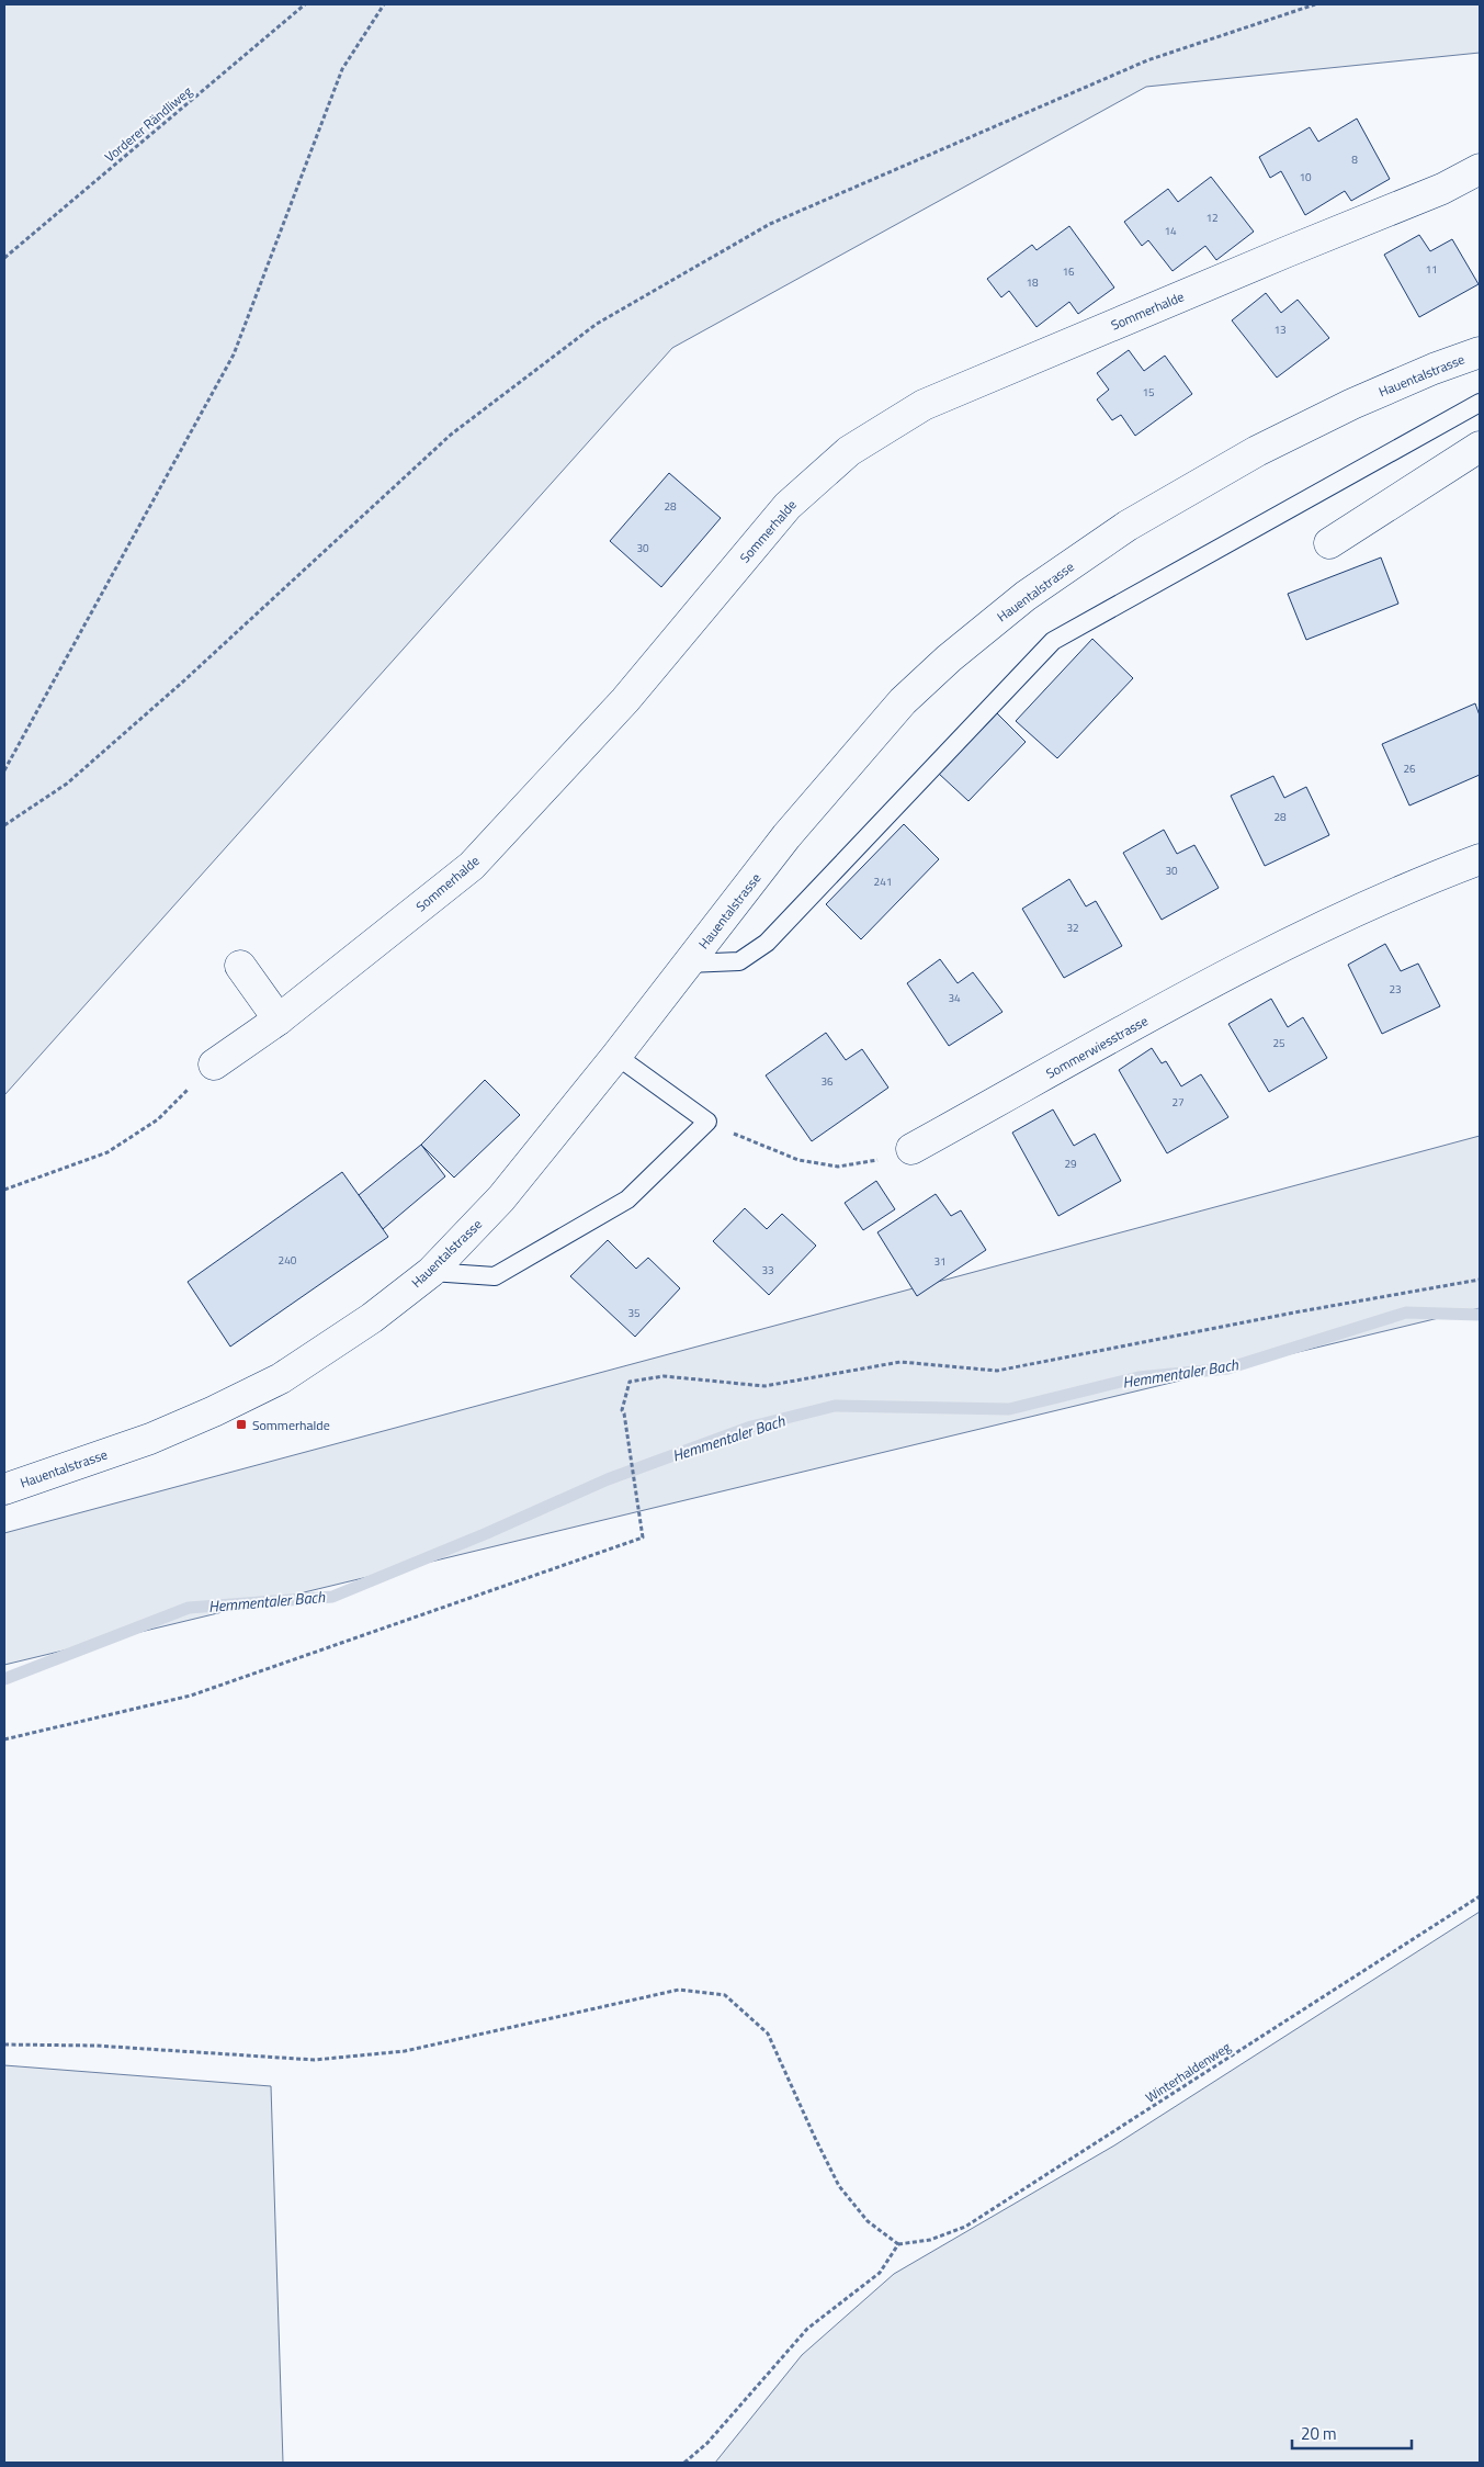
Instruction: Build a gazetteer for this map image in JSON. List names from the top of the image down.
{
  "streets": {
    "street": ["Sommerhalde", "Hauentalstrasse", "Sommerwiesstrasse"],
    "path": ["Vorderer Rändliweg", "Winterhaldenweg"]
  },
  "water": ["Hemmentaler Bach"],
  "places": {
    "transit": ["Sommerhalde"]
  },
  "house_numbers": [
    "8",
    "10",
    "12",
    "14",
    "11",
    "16",
    "18",
    "13",
    "15",
    "28",
    "30",
    "26",
    "28",
    "30",
    "241",
    "32",
    "23",
    "34",
    "25",
    "36",
    "27",
    "29",
    "240",
    "31",
    "33",
    "35"
  ],
  "scale_bar": "20 m"
}
